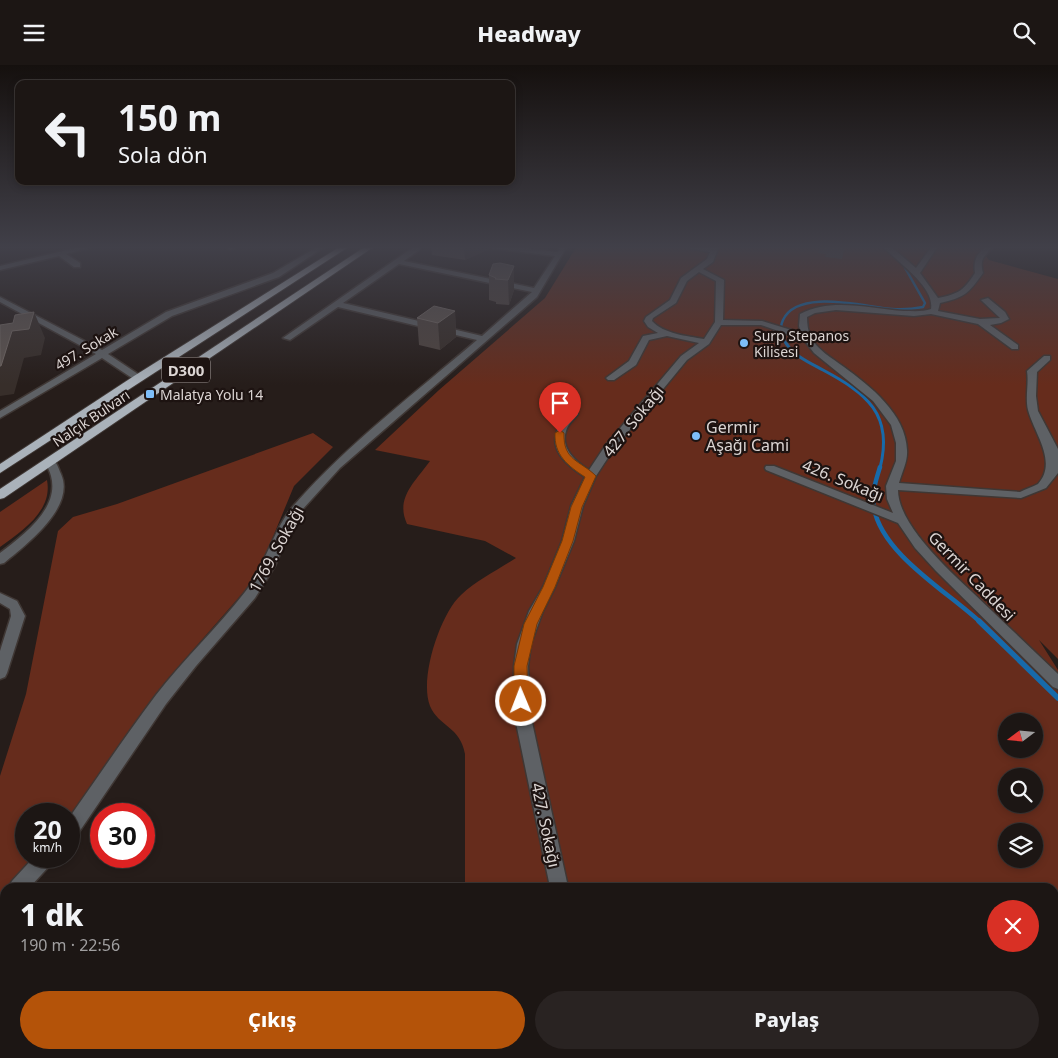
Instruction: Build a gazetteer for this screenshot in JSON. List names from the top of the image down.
{
  "streets": {
    "highway": ["D300", "Nalçık Bulvarı"],
    "street": [
      "497. Sokak",
      "427. Sokağı",
      "426. Sokağı",
      "1769. Sokağı",
      "Germir Caddesi"
    ]
  },
  "crossings": [
    ["426. Sokağı", "Germir Caddesi"]
  ],
  "places": {
    "other": ["Surp Stepanos Kilisesi", "Germir Aşağı Cami"],
    "transit": ["Malatya Yolu 14"]
  },
  "north": "left",
  "page": {
    "header": "Headway",
    "turn": ["150 m", "Sola dön"],
    "speed": "20 km/h",
    "limit": "30",
    "heading": ["1 dk", "190 m · 22:56"],
    "buttons": ["Çıkış", "Paylaş"]
  }
}
